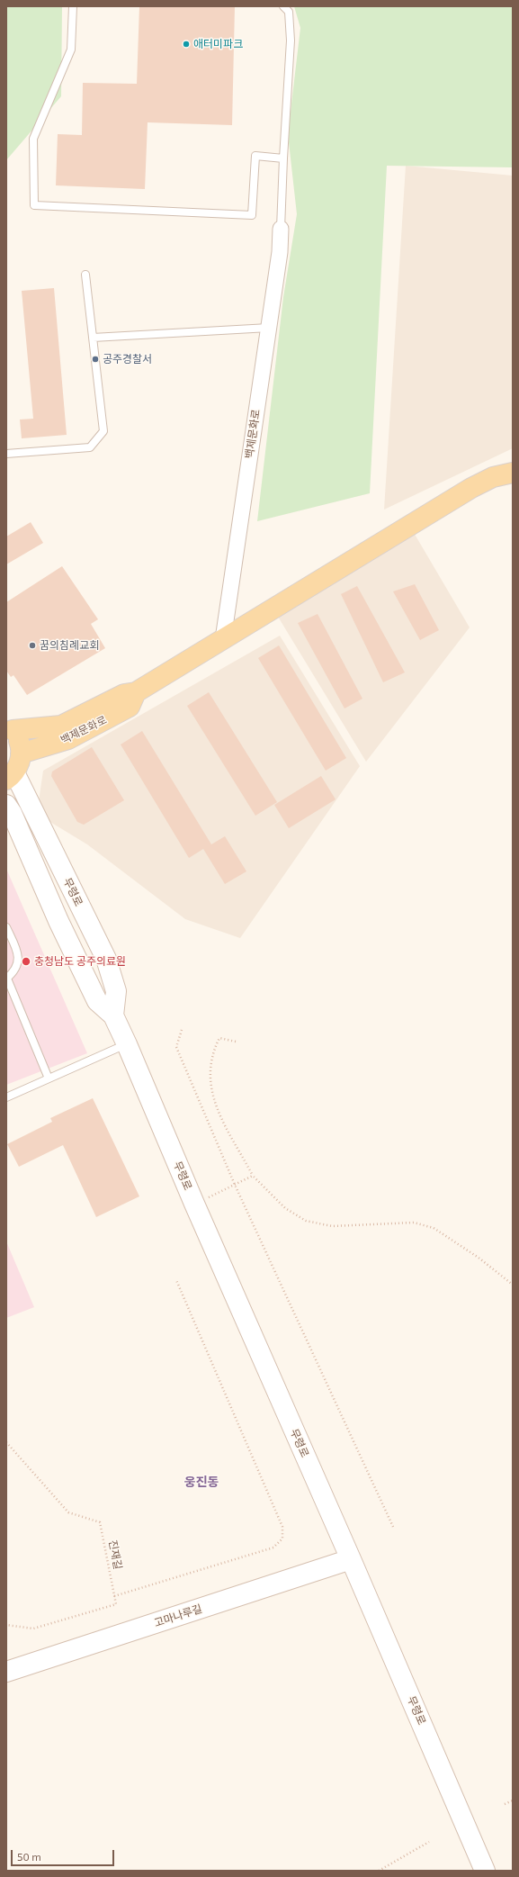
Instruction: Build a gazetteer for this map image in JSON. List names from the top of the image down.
{
  "streets": {
    "main road": ["백제문화로", "무령로", "고마나루길"],
    "path": ["진재길"]
  },
  "crossings": [
    ["무령로", "고마나루길"]
  ],
  "districts": ["웅진동"],
  "places": [
    "애터미파크",
    "공주경찰서",
    "꿈의침례교회",
    "충청남도 공주의료원"
  ],
  "scale_bar": "50 m"
}
